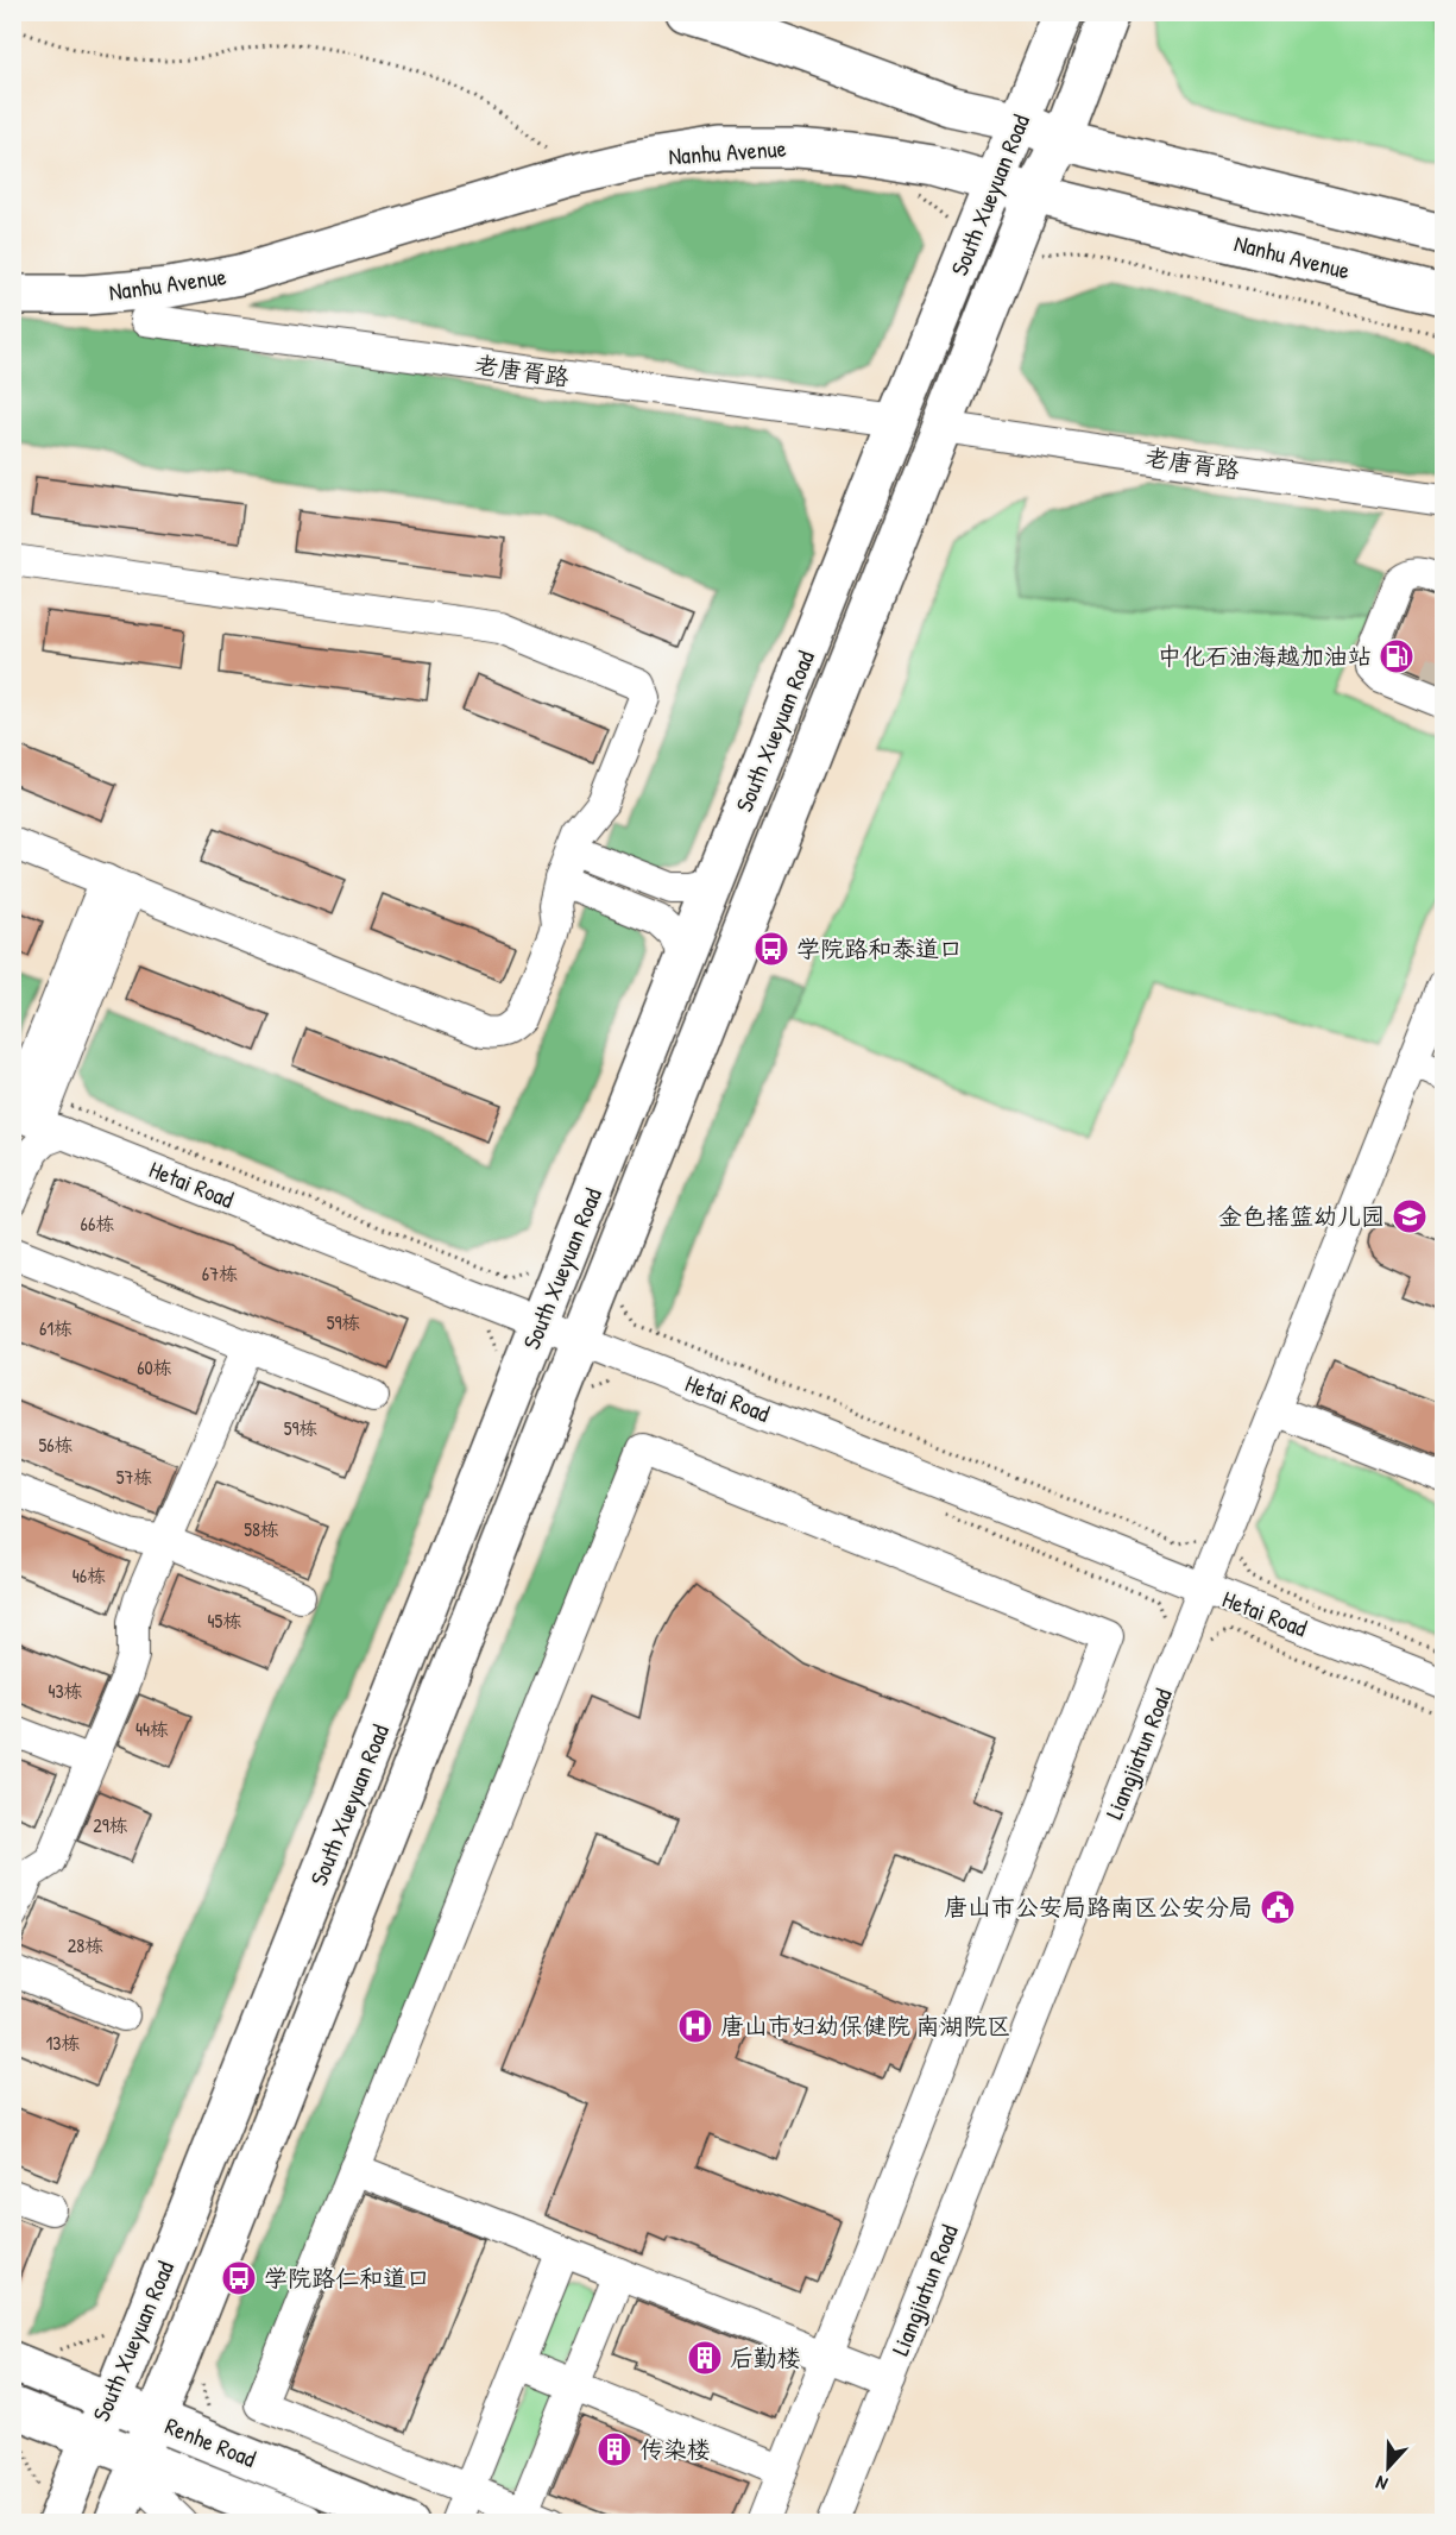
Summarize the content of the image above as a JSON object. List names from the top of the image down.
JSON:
{
  "streets": {
    "main road": ["Nanhu Avenue", "South Xueyuan Road", "Renhe Road"],
    "street": ["老唐胥路", "Hetai Road", "Liangjiatun Road"]
  },
  "crossings": [
    ["Nanhu Avenue", "South Xueyuan Road"],
    ["South Xueyuan Road", "老唐胥路"],
    ["South Xueyuan Road", "Hetai Road"],
    ["South Xueyuan Road", "Renhe Road"],
    ["Hetai Road", "Liangjiatun Road"]
  ],
  "places": {
    "fuel station": ["中化石油海越加油站"],
    "bus stop": ["学院路和泰道口", "学院路仁和道口"],
    "school or university": ["金色摇篮幼儿园"],
    "public building": ["唐山市公安局路南区公安分局"],
    "hospital": ["唐山市妇幼保健院 南湖院区"],
    "building": ["后勤楼", "传染楼"]
  },
  "house_numbers": [
    "66栋",
    "67栋",
    "59栋",
    "61栋",
    "60栋",
    "59栋",
    "56栋",
    "57栋",
    "58栋",
    "46栋",
    "45栋",
    "43栋",
    "44栋",
    "29栋",
    "28栋",
    "13栋"
  ],
  "north": "bottom"
}
